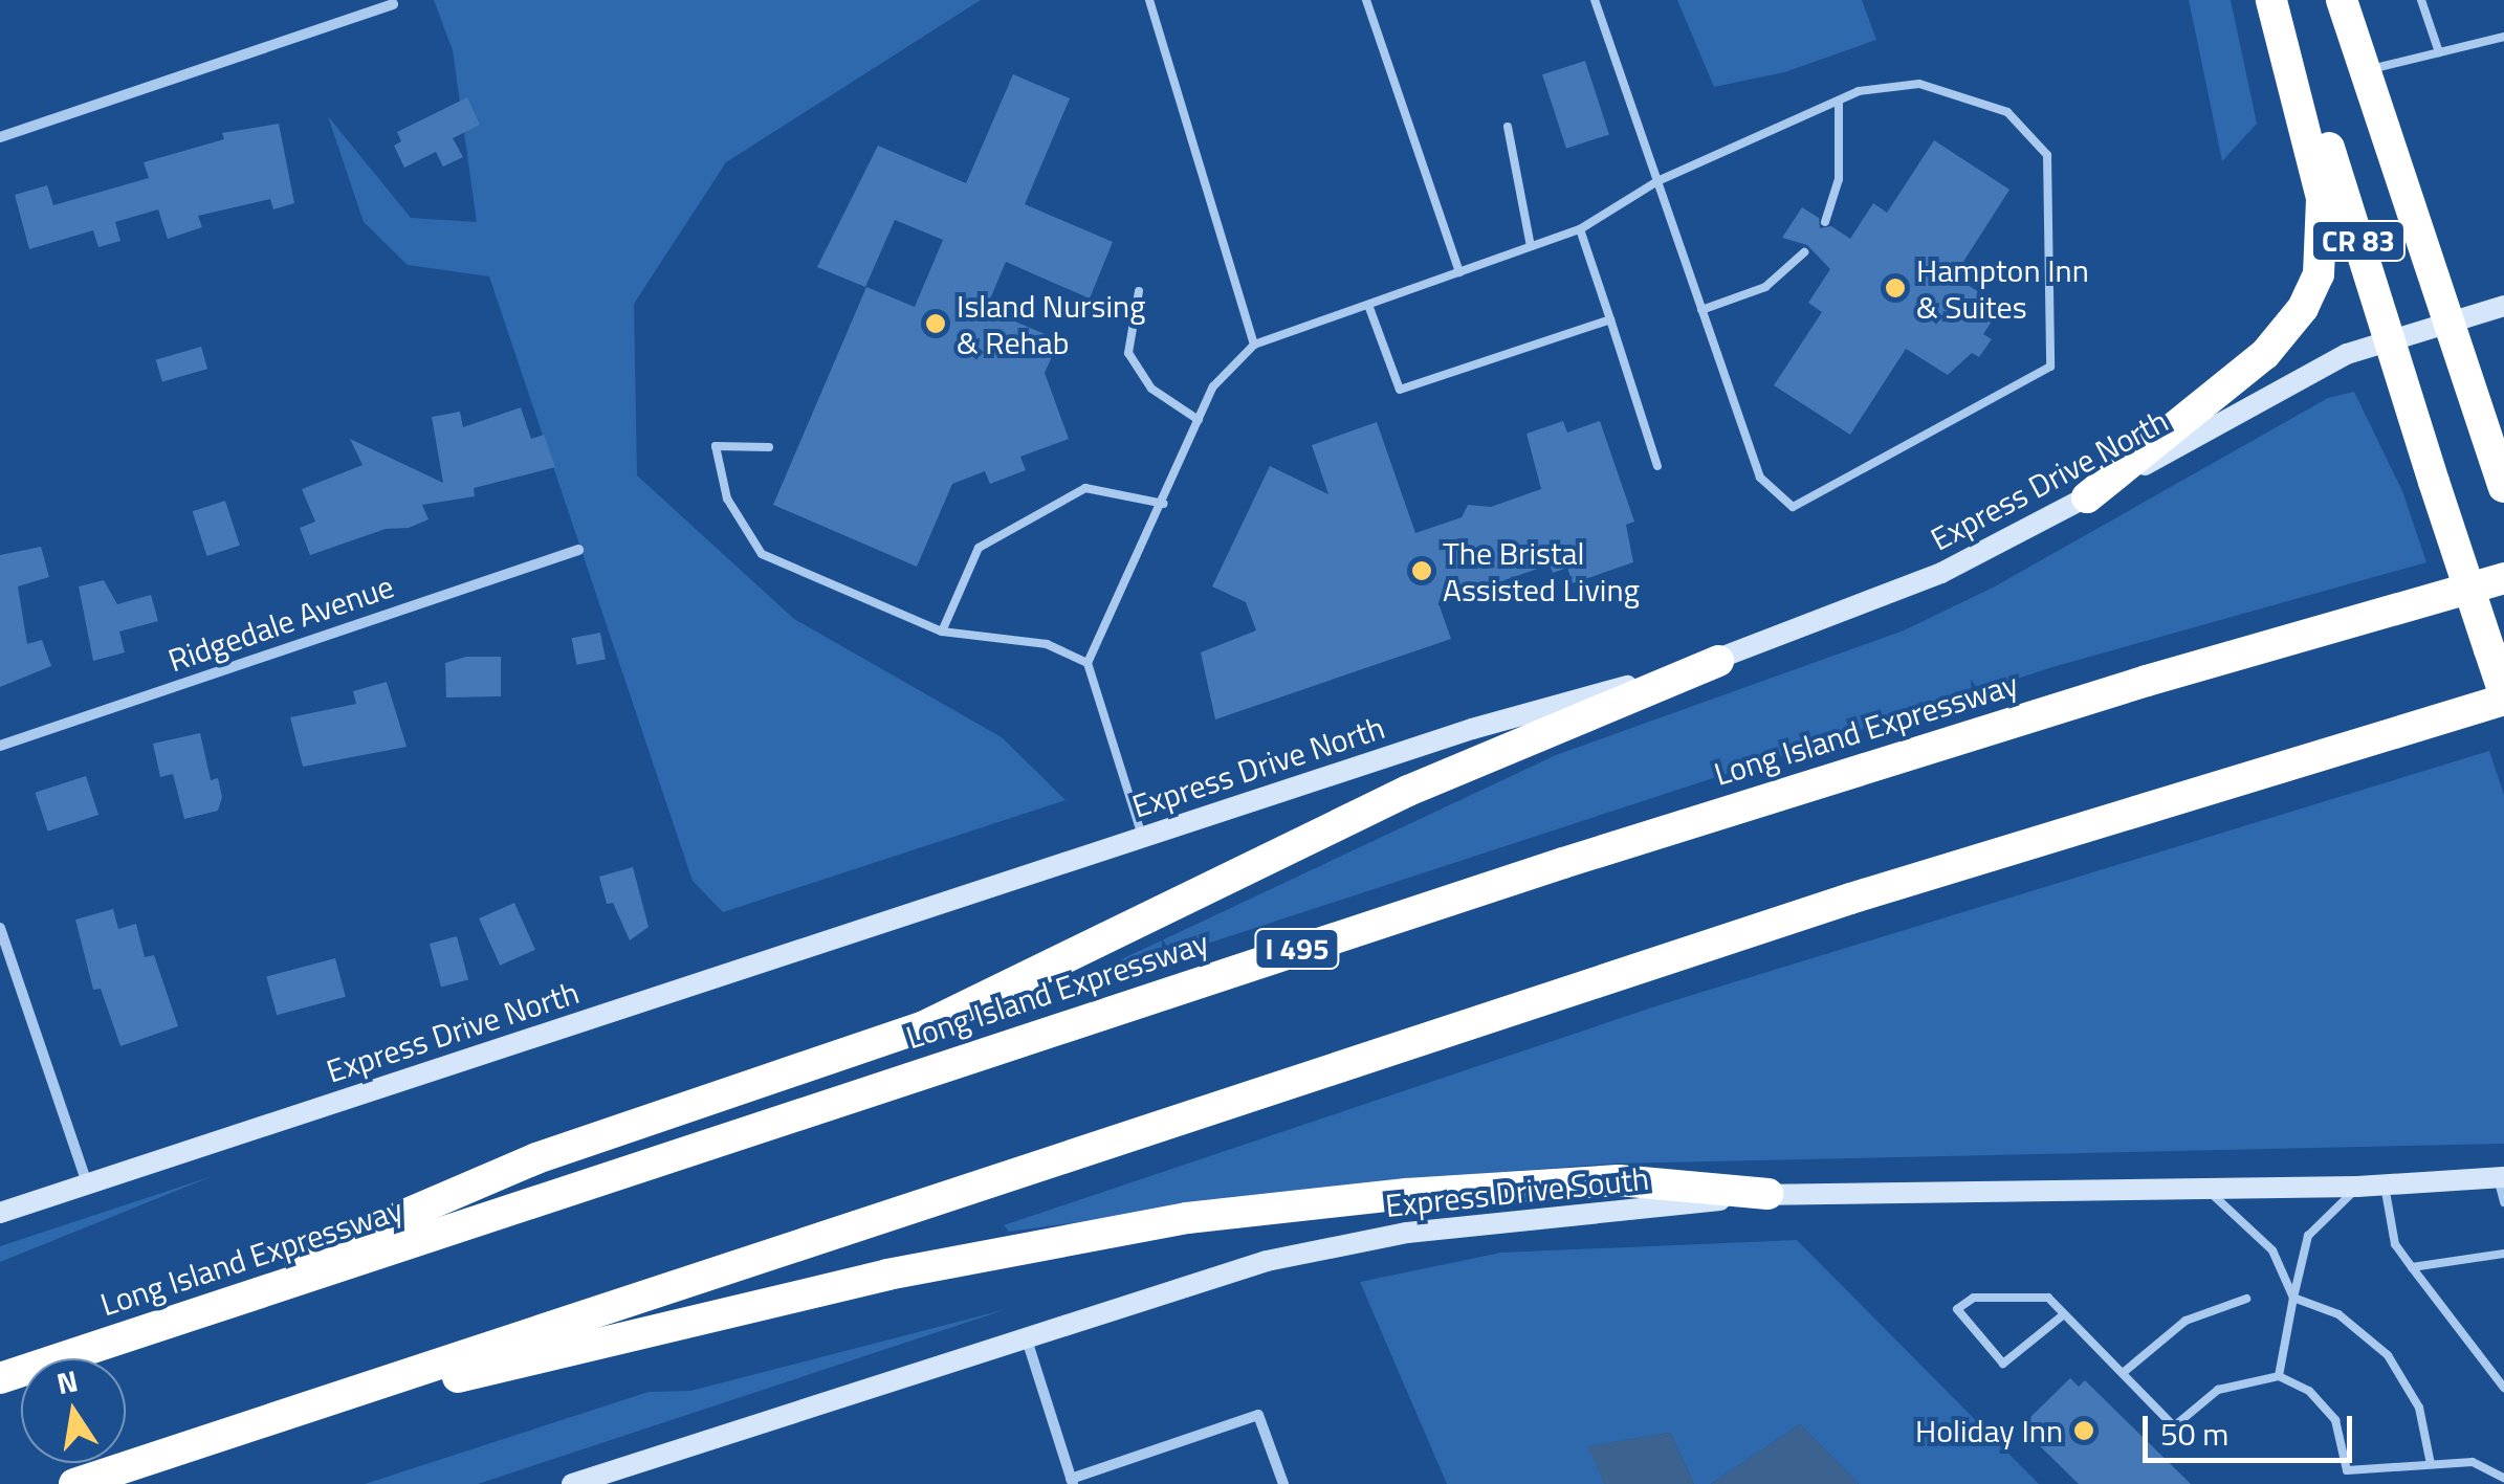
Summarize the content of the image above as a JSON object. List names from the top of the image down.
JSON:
{
  "streets": {
    "highway": ["CR 83", "Long Island Expressway", "I 495"],
    "main road": ["Express Drive North", "Express Drive South"],
    "street": ["Ridgedale Avenue"]
  },
  "crossings": [
    ["CR 83", "Express Drive North"]
  ],
  "places": [
    "Hampton Inn & Suites",
    "Island Nursing & Rehab",
    "The Bristal Assisted Living",
    "Holiday Inn"
  ],
  "scale_bar": "50 m",
  "north": "top"
}
